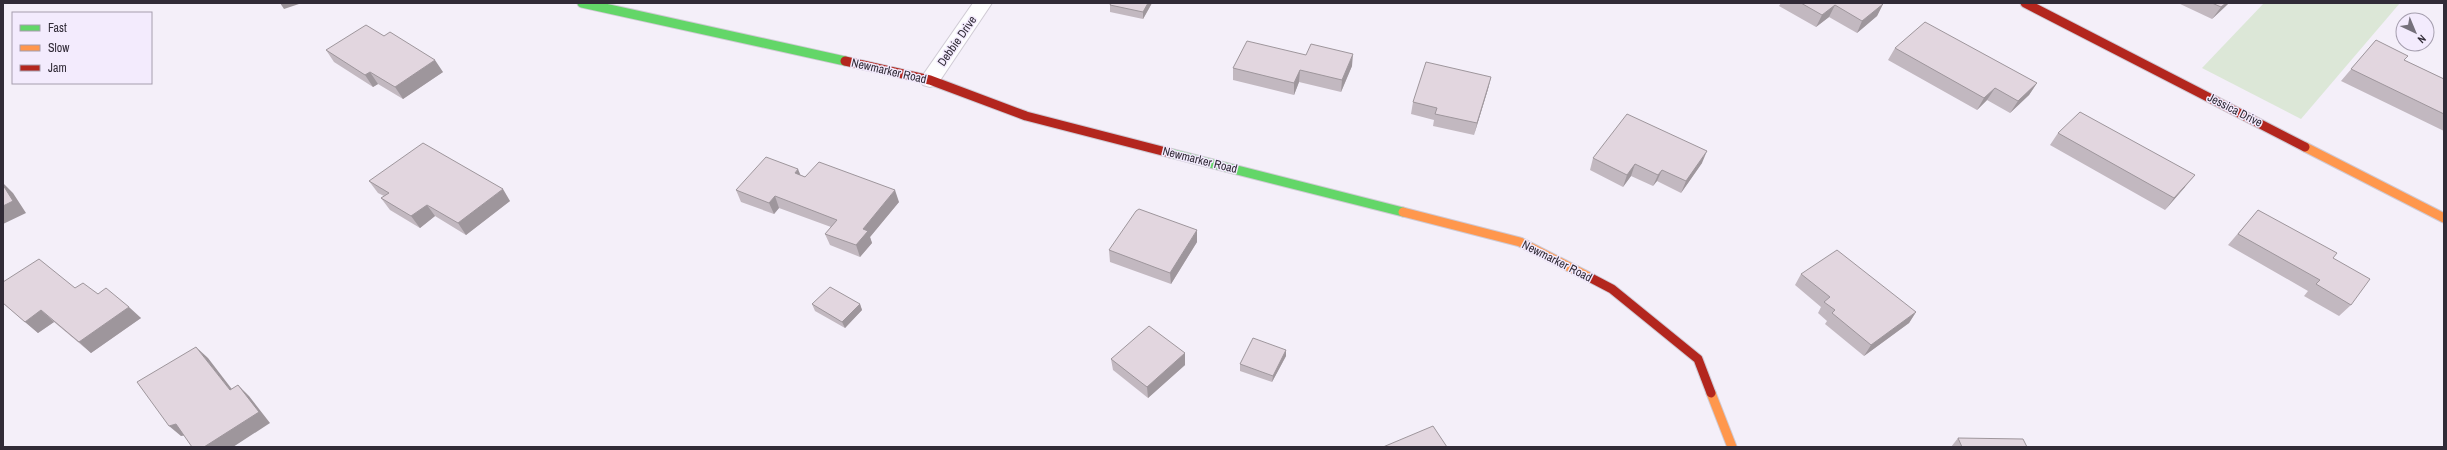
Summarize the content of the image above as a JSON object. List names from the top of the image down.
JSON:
{
  "streets": {
    "street": ["Debbie Drive", "Newmarker Road", "Jessica Drive"]
  },
  "crossings": [
    ["Debbie Drive", "Newmarker Road"]
  ],
  "legend": ["Fast", "Slow", "Jam"],
  "north": "bottom right"
}
